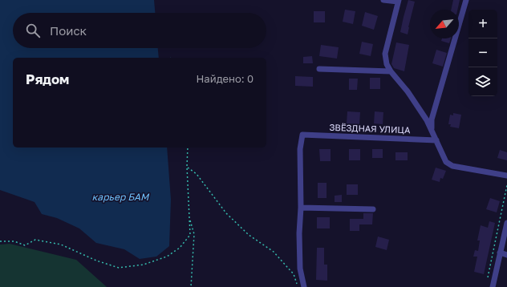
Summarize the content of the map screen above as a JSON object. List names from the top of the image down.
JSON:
{
  "streets": {
    "street": ["ЗВЁЗДНАЯ УЛИЦА"]
  },
  "water": ["карьер БАМ"],
  "north": "bottom left",
  "page": {
    "map_buttons": ["+", "−"],
    "search": "Поиск",
    "heading": ["Рядом", "Найдено: 0"]
  }
}
